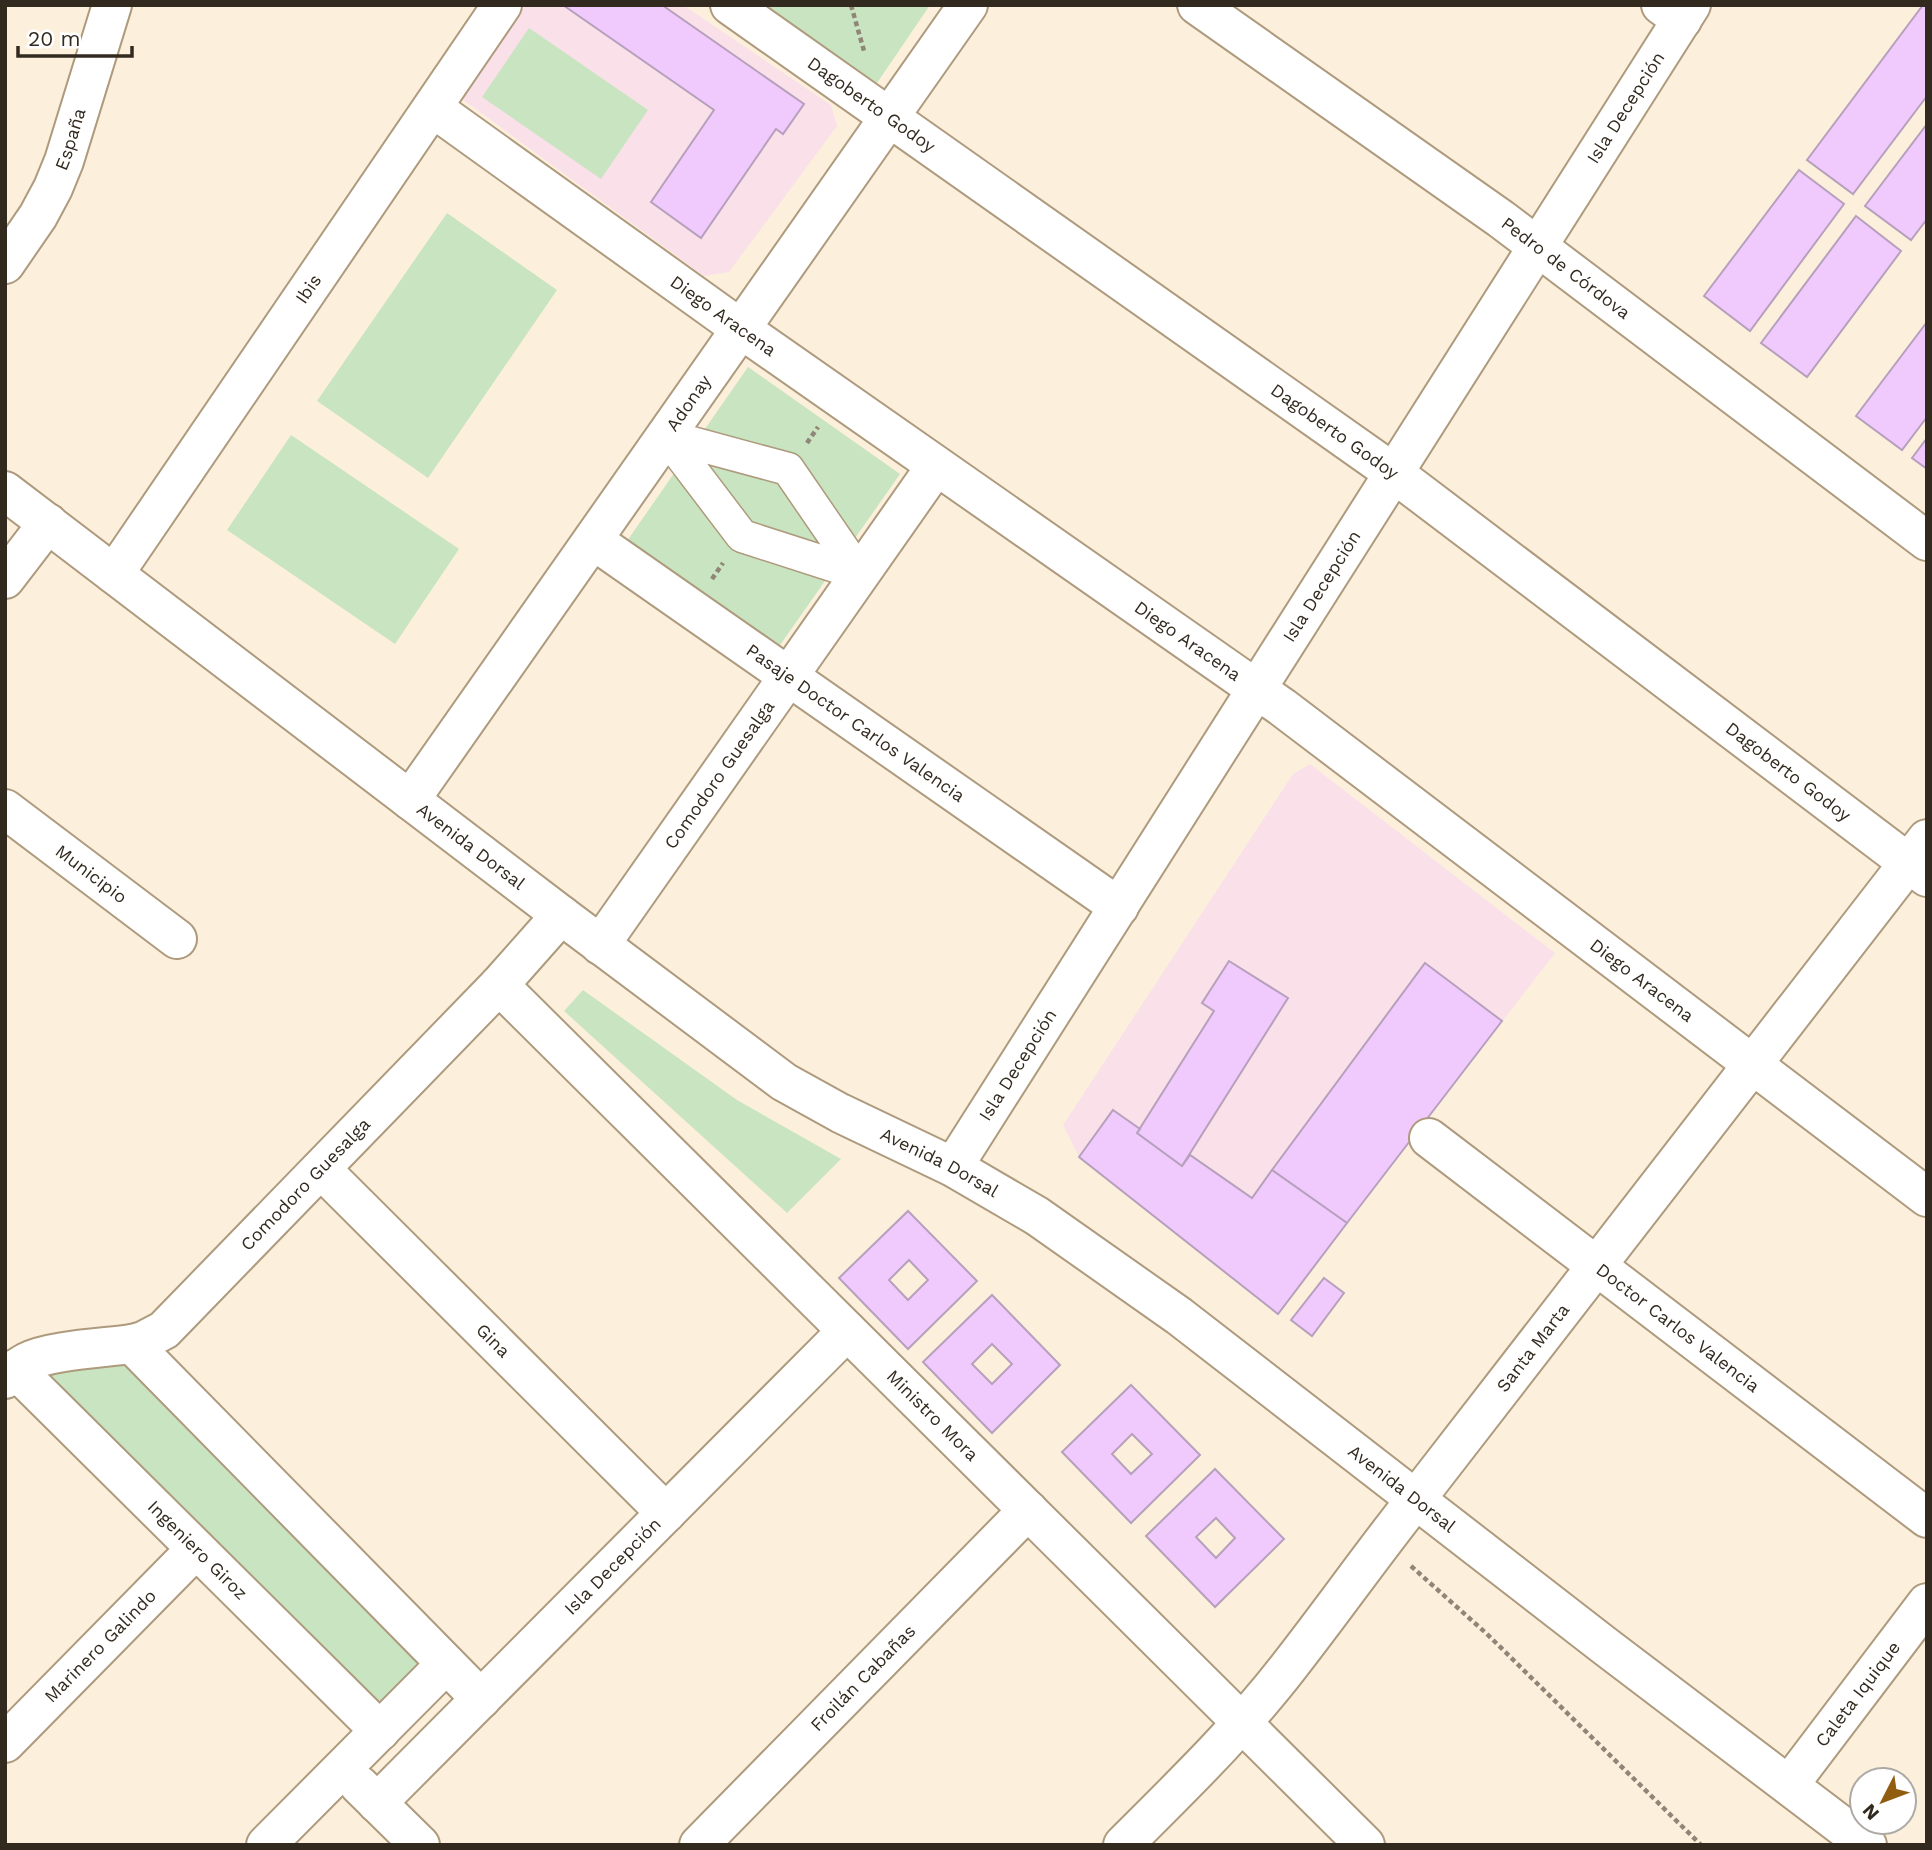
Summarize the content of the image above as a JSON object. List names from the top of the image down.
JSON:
{
  "streets": {
    "street": [
      "Dagoberto Godoy",
      "Isla Decepción",
      "España",
      "Pedro de Córdova",
      "Ibis",
      "Diego Aracena",
      "Adonay",
      "Pasaje Doctor Carlos Valencia",
      "Comodoro Guesalga",
      "Avenida Dorsal",
      "Municipio",
      "Doctor Carlos Valencia",
      "Gina",
      "Santa Marta",
      "Ministro Mora",
      "Ingeniero Giroz",
      "Marinero Galindo",
      "Froilán Cabañas",
      "Caleta Iquique"
    ]
  },
  "crossings": [
    ["Dagoberto Godoy", "Isla Decepción"],
    ["Dagoberto Godoy", "Adonay"],
    ["Dagoberto Godoy", "Santa Marta"],
    ["Isla Decepción", "Pedro de Córdova"],
    ["Isla Decepción", "Diego Aracena"],
    ["Isla Decepción", "Pasaje Doctor Carlos Valencia"],
    ["Isla Decepción", "Avenida Dorsal"],
    ["Isla Decepción", "Gina"],
    ["Isla Decepción", "Ministro Mora"],
    ["Ibis", "Diego Aracena"],
    ["Ibis", "Avenida Dorsal"],
    ["Diego Aracena", "Adonay"],
    ["Diego Aracena", "Comodoro Guesalga"],
    ["Diego Aracena", "Santa Marta"],
    ["Adonay", "Pasaje Doctor Carlos Valencia"],
    ["Adonay", "Avenida Dorsal"],
    ["Pasaje Doctor Carlos Valencia", "Comodoro Guesalga"],
    ["Comodoro Guesalga", "Avenida Dorsal"],
    ["Comodoro Guesalga", "Gina"],
    ["Comodoro Guesalga", "Ministro Mora"],
    ["Comodoro Guesalga", "Ingeniero Giroz"],
    ["Avenida Dorsal", "Santa Marta"],
    ["Avenida Dorsal", "Caleta Iquique"],
    ["Doctor Carlos Valencia", "Santa Marta"],
    ["Santa Marta", "Ministro Mora"],
    ["Ministro Mora", "Froilán Cabañas"],
    ["Ingeniero Giroz", "Marinero Galindo"]
  ],
  "scale_bar": "20 m",
  "north": "bottom left"
}
